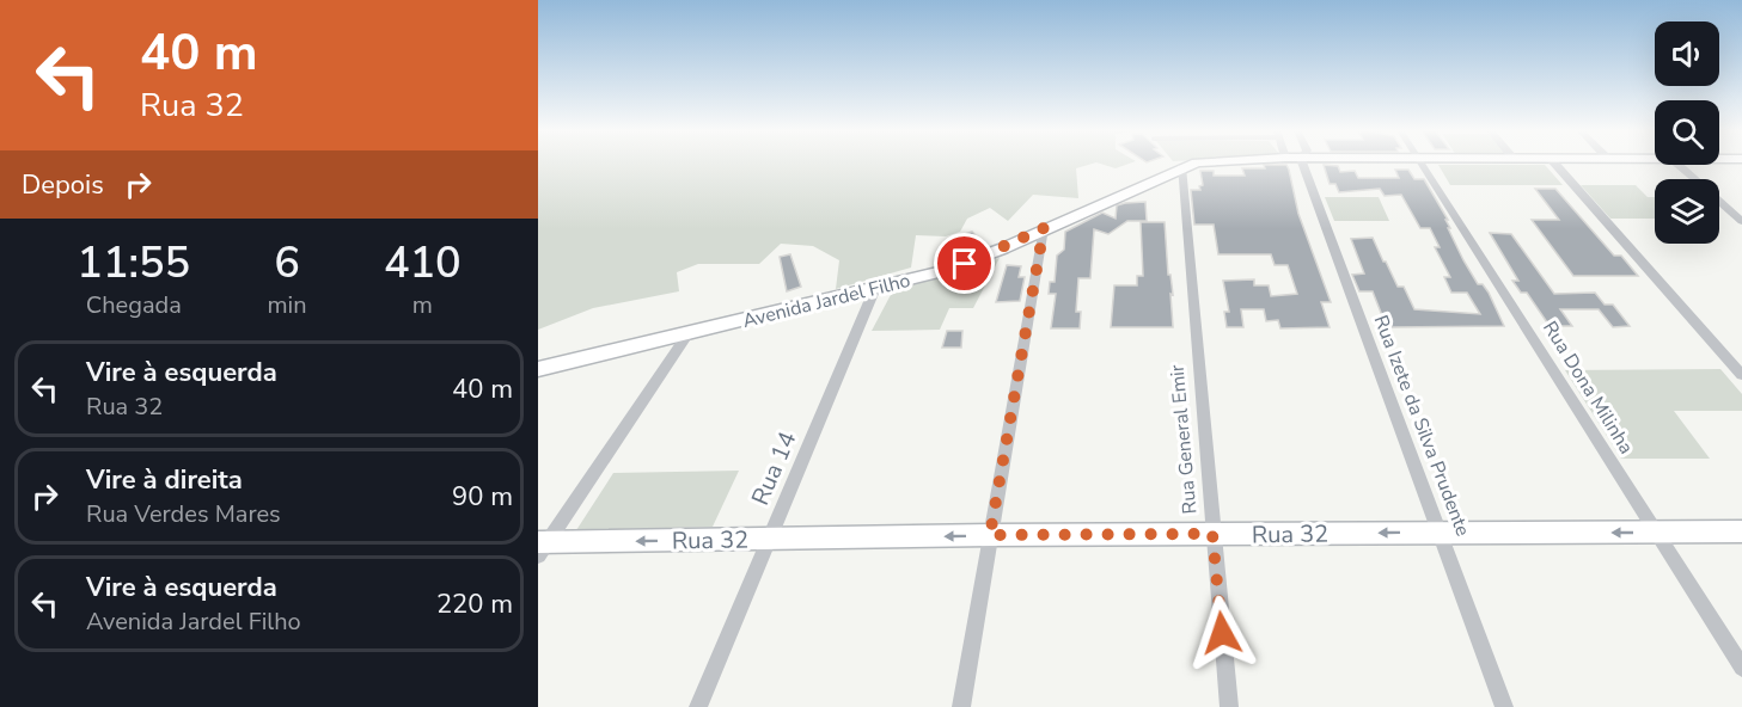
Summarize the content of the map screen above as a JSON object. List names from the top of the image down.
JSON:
{
  "streets": {
    "main road": ["Avenida Jardel Filho", "Rua 32"],
    "street": [
      "Rua Dona Milinha",
      "Rua Izete da Silva Prudente",
      "Rua General Emir",
      "Rua 14"
    ]
  },
  "crossings": [
    ["Avenida Jardel Filho", "Rua General Emir"],
    ["Avenida Jardel Filho", "Rua 14"],
    ["Rua Dona Milinha", "Rua 32"],
    ["Rua Izete da Silva Prudente", "Rua 32"],
    ["Rua General Emir", "Rua 32"],
    ["Rua 14", "Rua 32"]
  ],
  "one_way": ["Rua 32"],
  "page": {
    "turn": ["40 m", "Rua 32"],
    "then": "Depois",
    "eta": [
      "11:55",
      "Chegada",
      "6",
      "min",
      "410",
      "m"
    ],
    "list": [
      {
        "name": "Vire à esquerda",
        "note": "Rua 32",
        "value": "40 m"
      },
      {
        "name": "Vire à direita",
        "note": "Rua Verdes Mares",
        "value": "90 m"
      },
      {
        "name": "Vire à esquerda",
        "note": "Avenida Jardel Filho",
        "value": "220 m"
      }
    ]
  }
}
